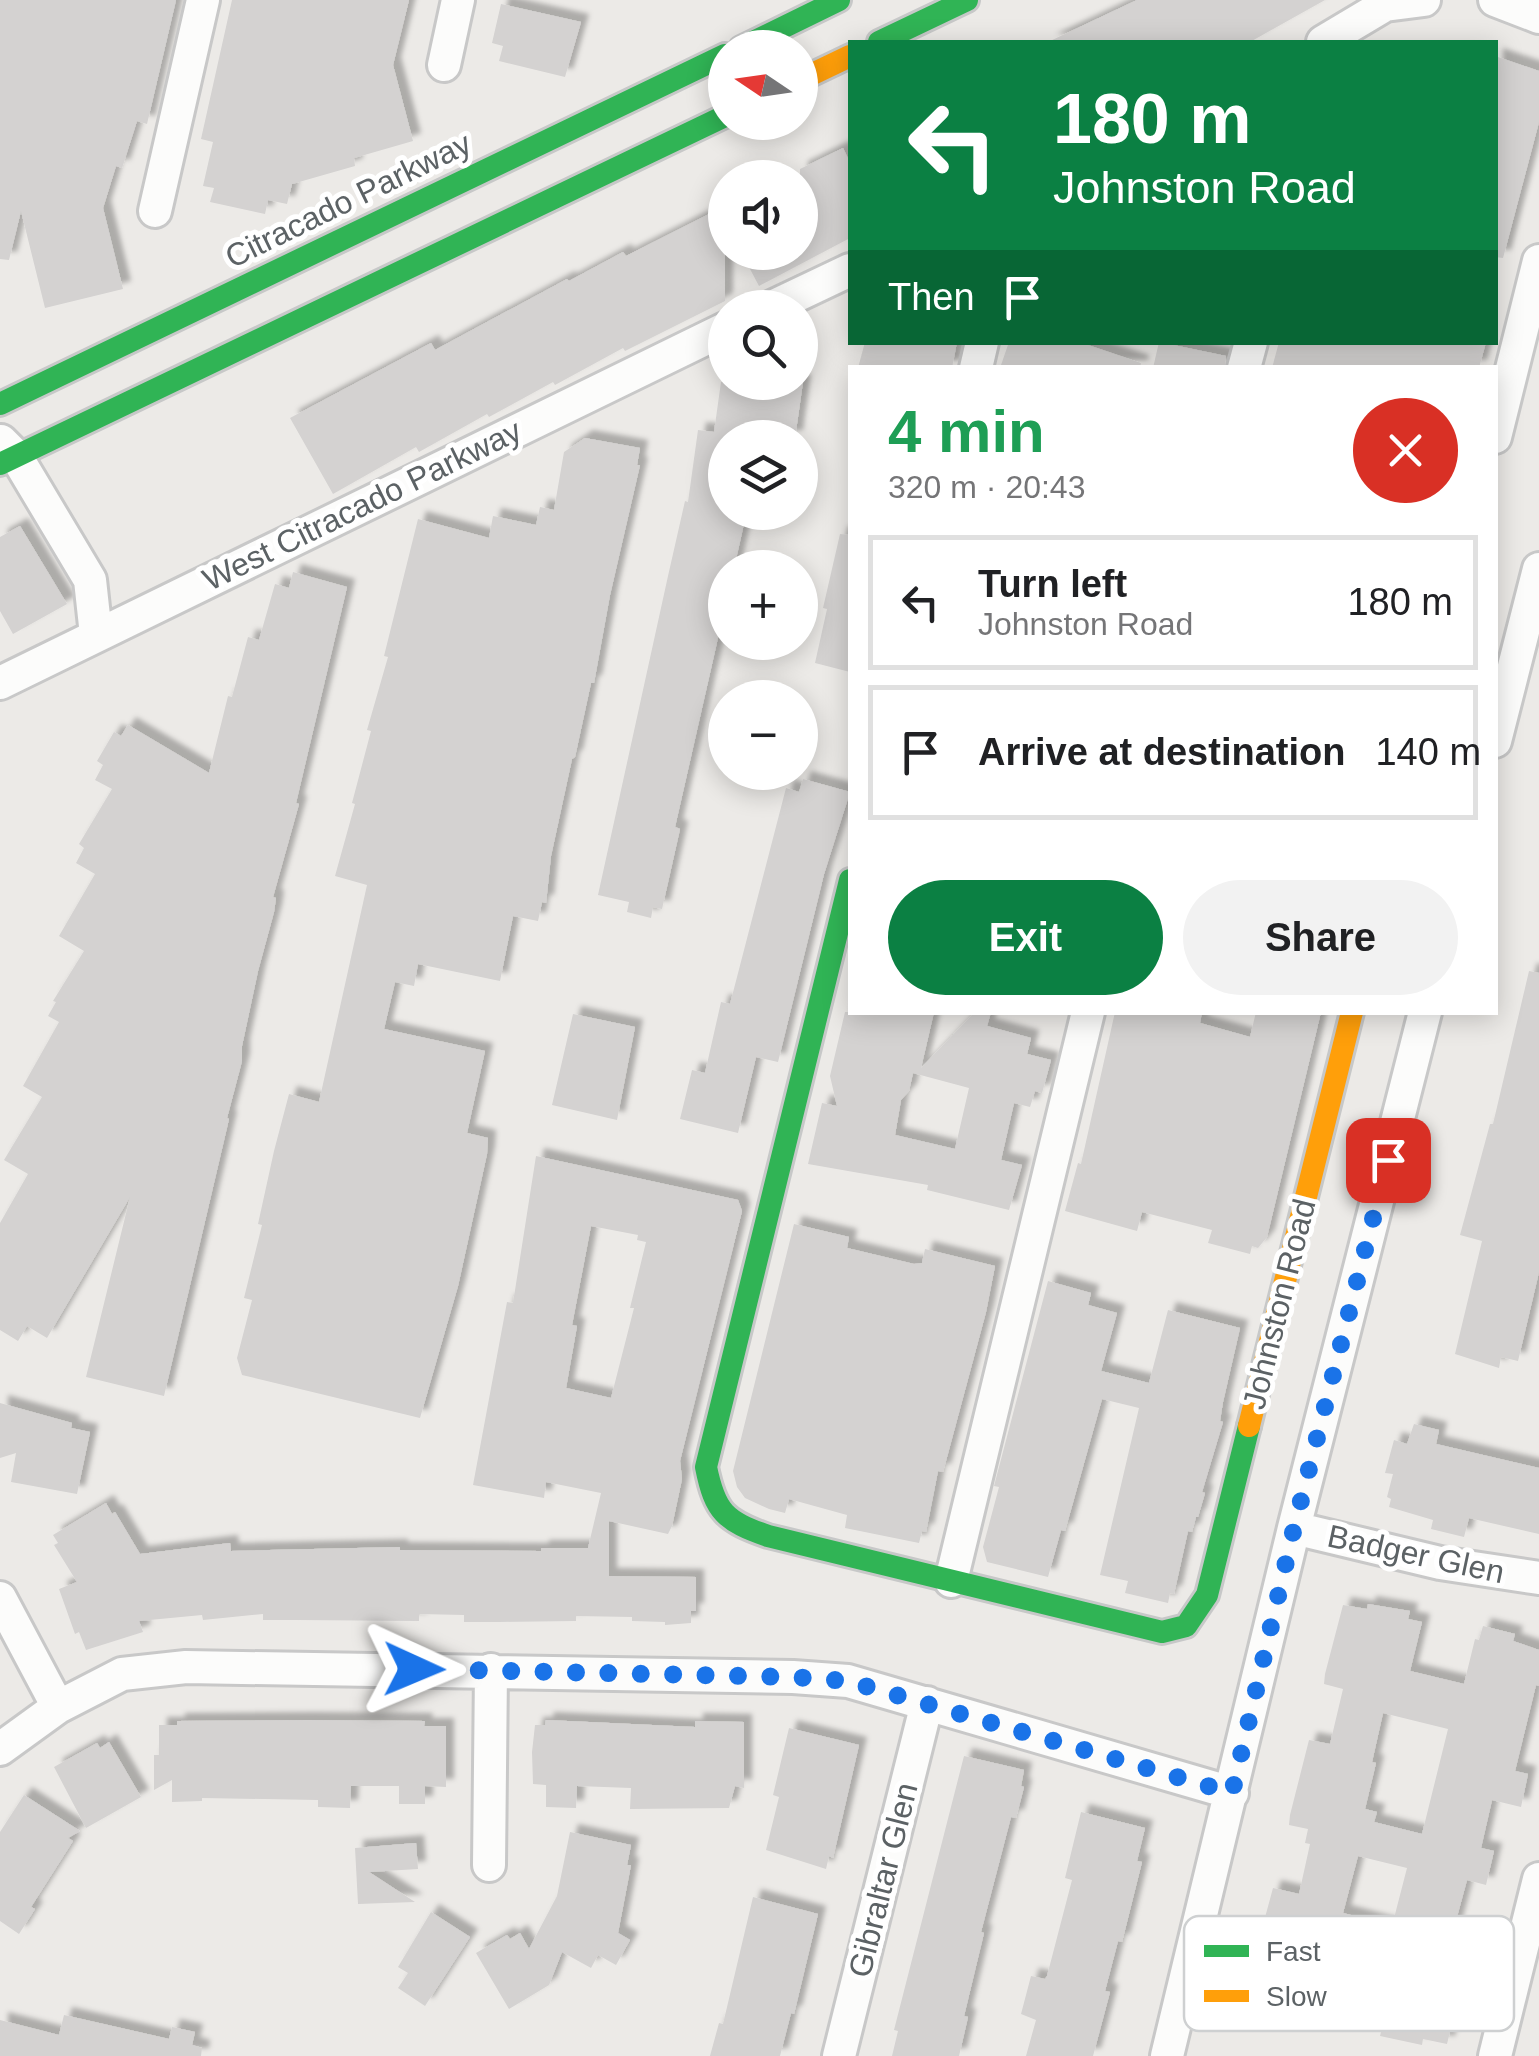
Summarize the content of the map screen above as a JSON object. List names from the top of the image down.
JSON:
{
  "streets": {
    "main road": ["Citracado Parkway", "Johnston Road"],
    "street": ["West Citracado Parkway", "Badger Glen", "Gibraltar Glen"]
  },
  "legend": ["Fast", "Slow"],
  "north": "left",
  "page": {
    "map_buttons": ["+", "−"],
    "turn": ["180 m", "Johnston Road"],
    "then": "Then",
    "heading": ["4 min", "320 m · 20:43"],
    "list": [
      {
        "name": "Turn left",
        "note": "Johnston Road",
        "value": "180 m"
      },
      {
        "name": "Arrive at destination",
        "value": "140 m"
      }
    ],
    "buttons": ["Exit", "Share"]
  }
}
